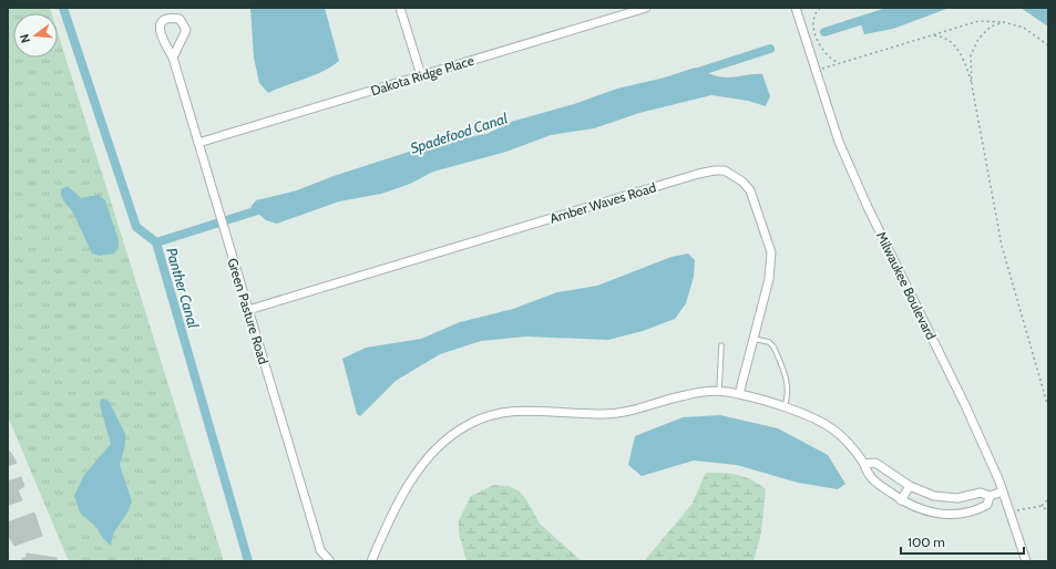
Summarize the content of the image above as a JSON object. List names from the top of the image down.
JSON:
{
  "streets": {
    "street": [
      "Dakota Ridge Place",
      "Amber Waves Road",
      "Milwaukee Boulevard",
      "Green Pasture Road"
    ]
  },
  "crossings": [
    ["Dakota Ridge Place", "Green Pasture Road"],
    ["Amber Waves Road", "Green Pasture Road"]
  ],
  "water": ["Spadefood Canal", "Panther Canal"],
  "scale_bar": "100 m",
  "north": "left"
}
